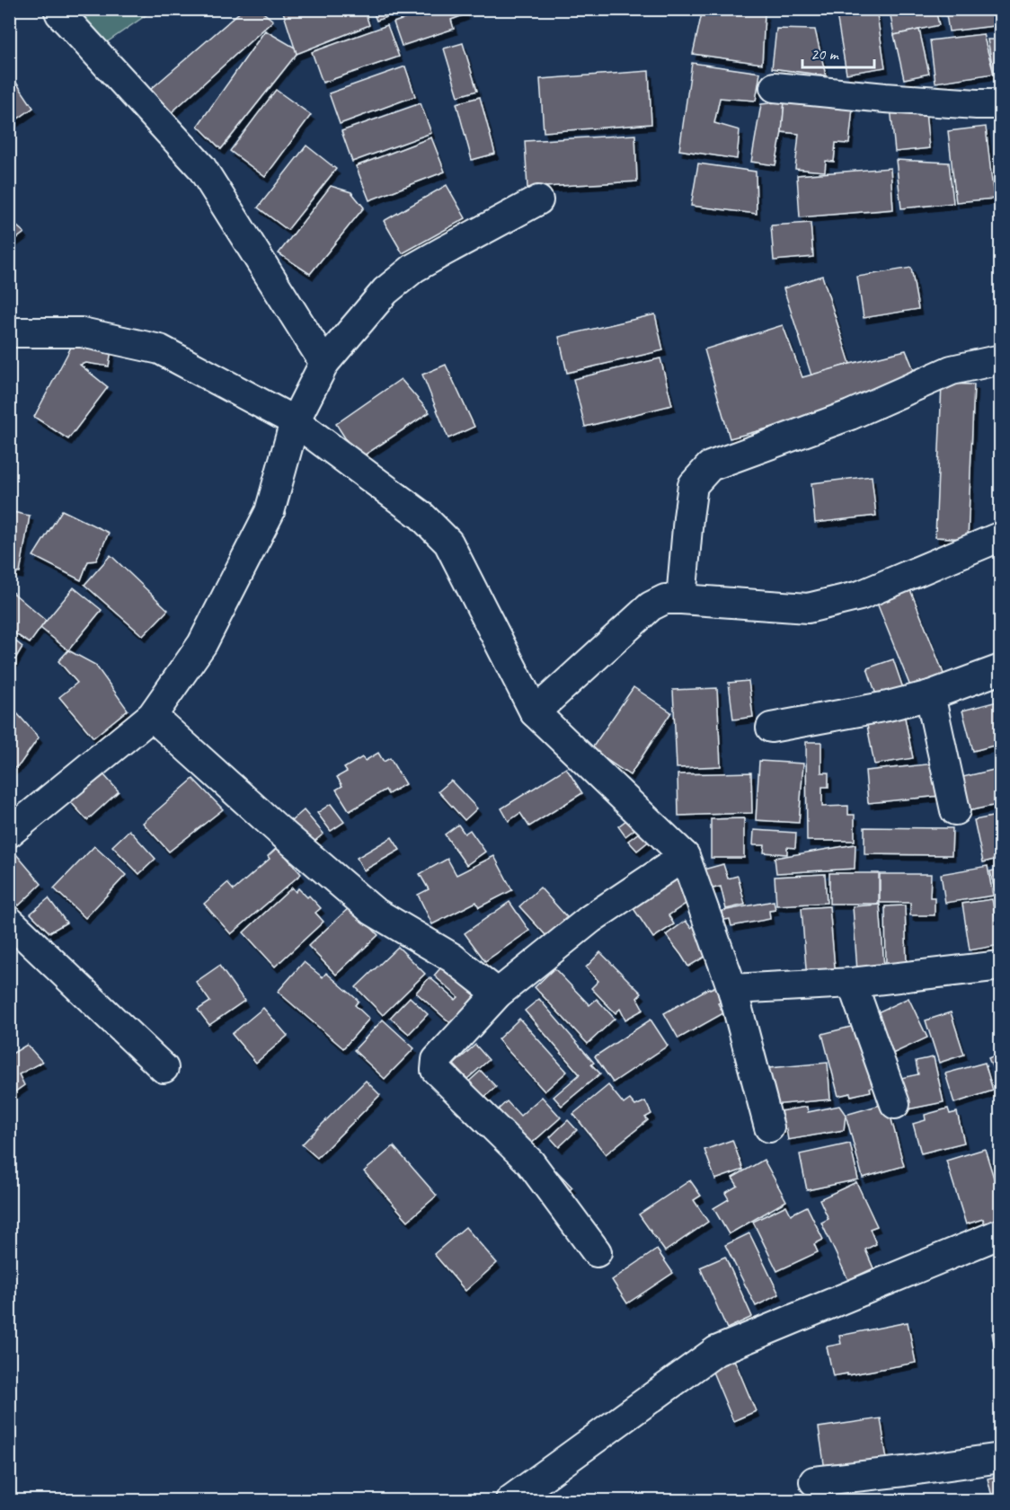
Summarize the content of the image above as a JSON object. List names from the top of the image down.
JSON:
{
  "scale_bar": "20 m"
}
